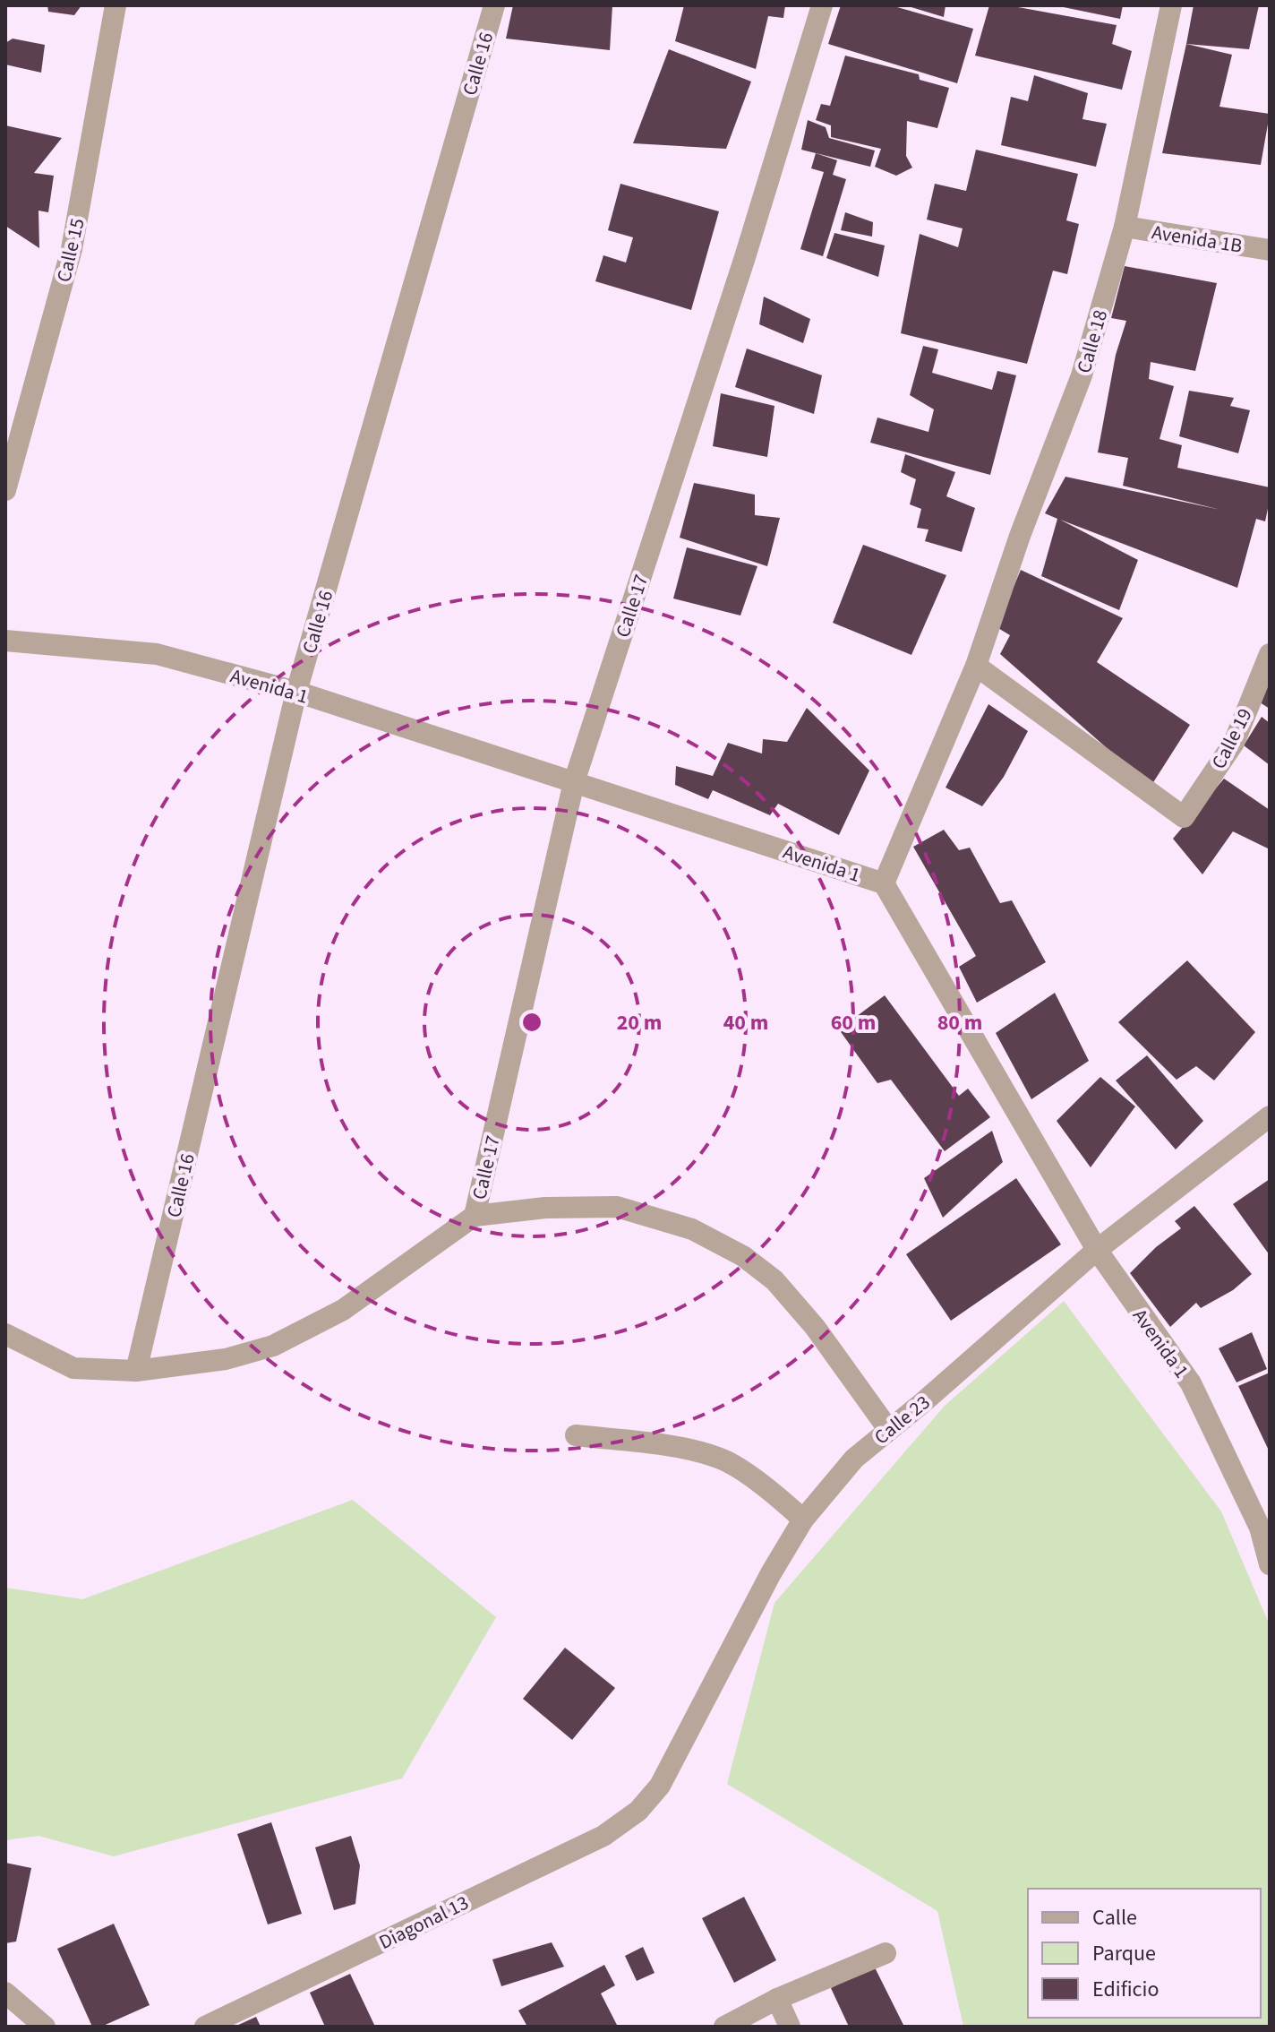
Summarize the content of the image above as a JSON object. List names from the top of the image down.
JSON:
{
  "streets": {
    "street": [
      "Calle 16",
      "Avenida 1B",
      "Calle 15",
      "Calle 18",
      "Calle 17",
      "Avenida 1",
      "Calle 19",
      "Calle 23",
      "Diagonal 13"
    ]
  },
  "crossings": [
    ["Calle 16", "Avenida 1"],
    ["Avenida 1B", "Calle 18"],
    ["Calle 18", "Avenida 1"],
    ["Calle 18", "Calle 19"],
    ["Calle 17", "Avenida 1"],
    ["Avenida 1", "Calle 23"],
    ["Calle 23", "Diagonal 13"]
  ],
  "legend": ["Calle", "Parque", "Edificio"],
  "rings": [
    "20 m",
    "40 m",
    "60 m",
    "80 m"
  ]
}
